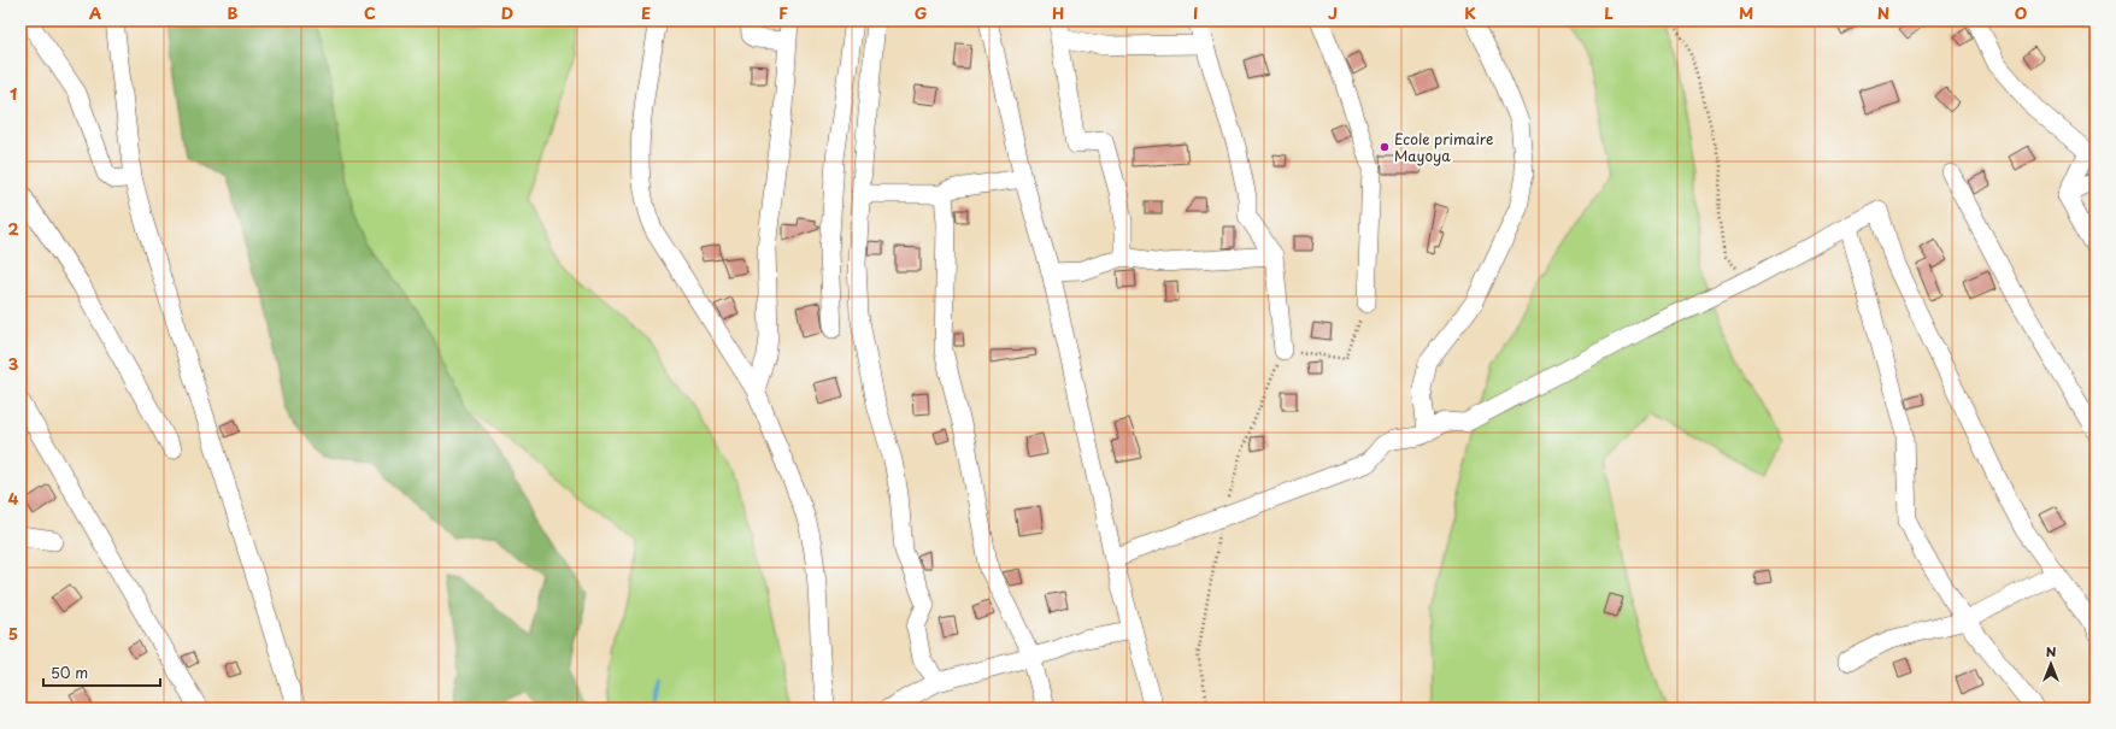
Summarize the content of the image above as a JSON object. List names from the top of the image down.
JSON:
{
  "places": ["Ecole primaire Mayoya"],
  "scale_bar": "50 m",
  "north": "top",
  "grid": {
    "columns": [
      "A",
      "B",
      "C",
      "D",
      "E",
      "F",
      "G",
      "H",
      "I",
      "J",
      "K",
      "L",
      "M",
      "N",
      "O"
    ],
    "rows": [
      "1",
      "2",
      "3",
      "4",
      "5"
    ]
  }
}
